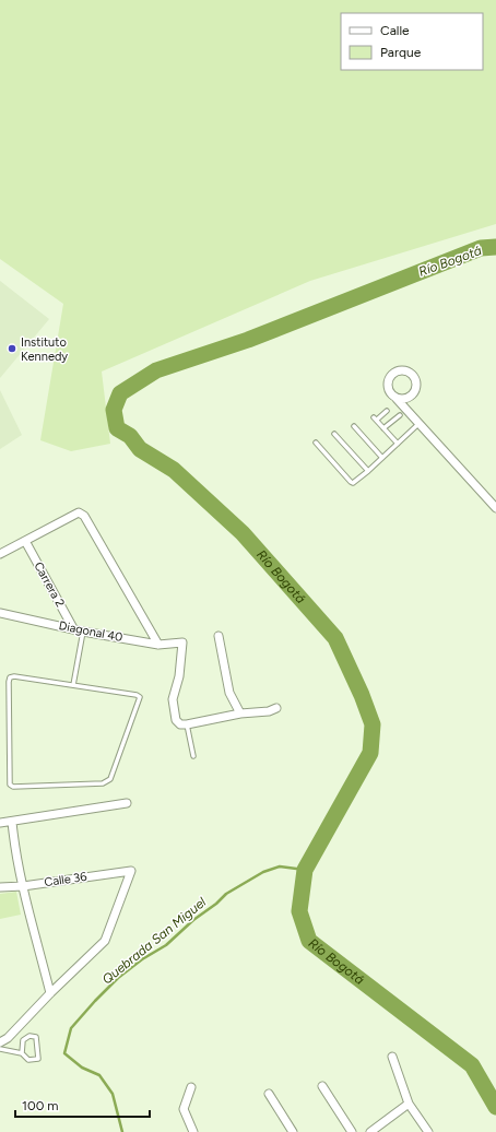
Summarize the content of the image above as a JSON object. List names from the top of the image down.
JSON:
{
  "streets": {
    "street": ["Carrera 2", "Diagonal 40", "Calle 36"]
  },
  "crossings": [
    ["Carrera 2", "Diagonal 40"]
  ],
  "water": ["Río Bogotá", "Quebrada San Miguel"],
  "places": ["Instituto Kennedy"],
  "legend": ["Calle", "Parque"],
  "scale_bar": "100 m"
}
